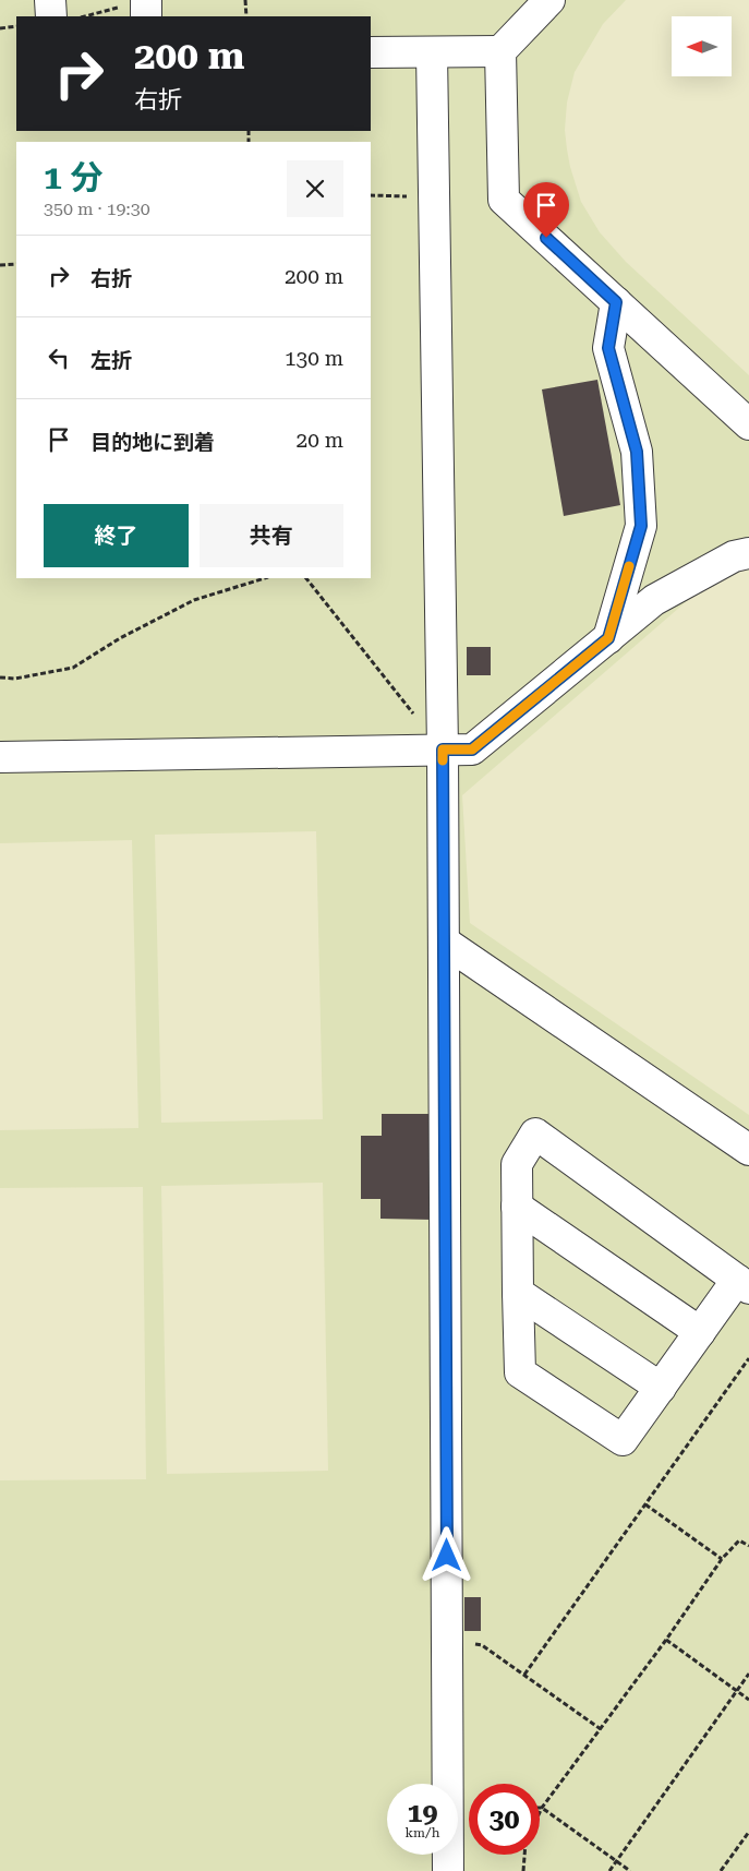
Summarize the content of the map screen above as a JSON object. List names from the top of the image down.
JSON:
{
  "north": "left",
  "page": {
    "turn": ["200 m", "右折"],
    "heading": ["1 分", "350 m · 19:30"],
    "list": [
      {
        "name": "右折",
        "value": "200 m"
      },
      {
        "name": "左折",
        "value": "130 m"
      },
      {
        "name": "目的地に到着",
        "value": "20 m"
      }
    ],
    "buttons": ["終了", "共有"],
    "speed": "19 km/h",
    "limit": "30"
  }
}
